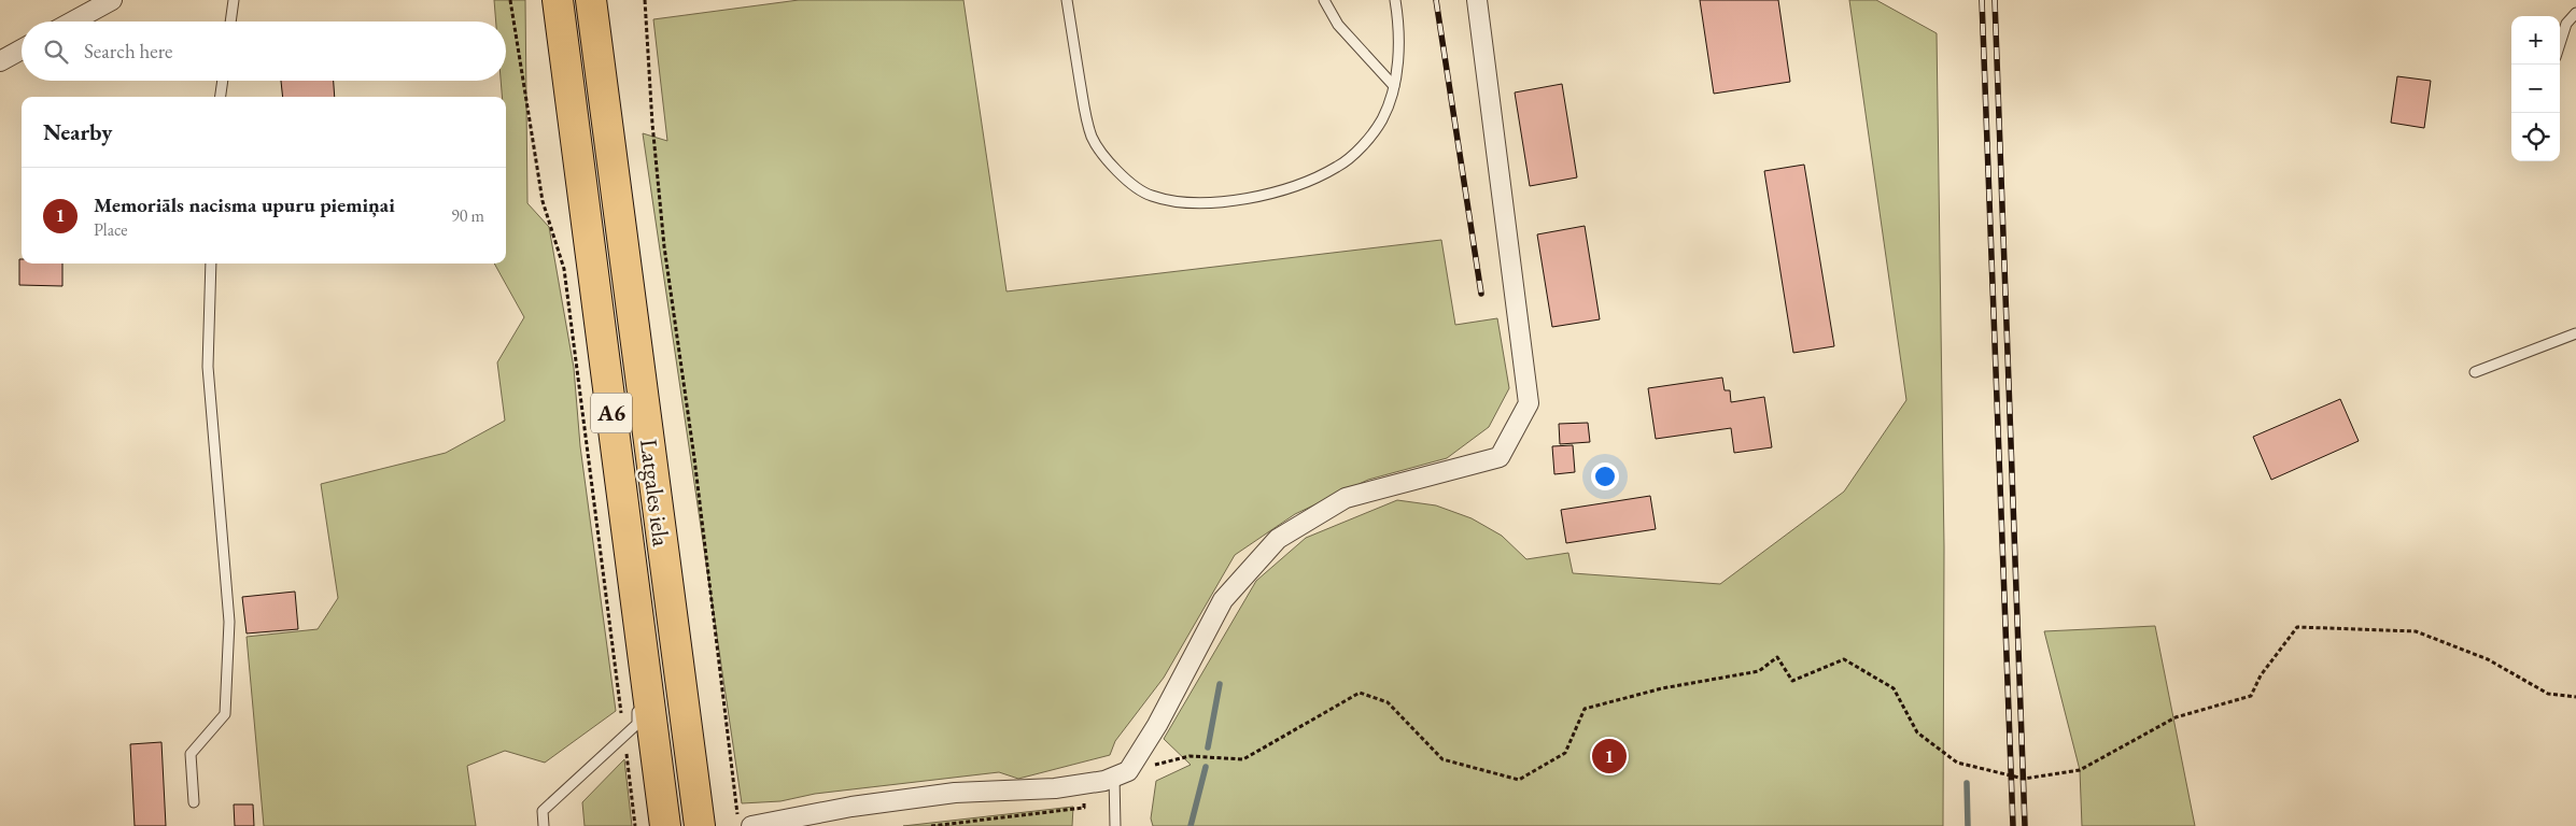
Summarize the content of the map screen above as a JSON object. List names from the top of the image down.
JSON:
{
  "streets": {
    "highway": ["A6", "Latgales iela"]
  },
  "page": {
    "map_buttons": ["+", "−"],
    "search": "Search here",
    "heading": "Nearby",
    "list": [
      {
        "mark": "1",
        "name": "Memoriāls nacisma upuru piemiņai",
        "note": "Place",
        "value": "90 m"
      }
    ],
    "pins": "1"
  }
}
